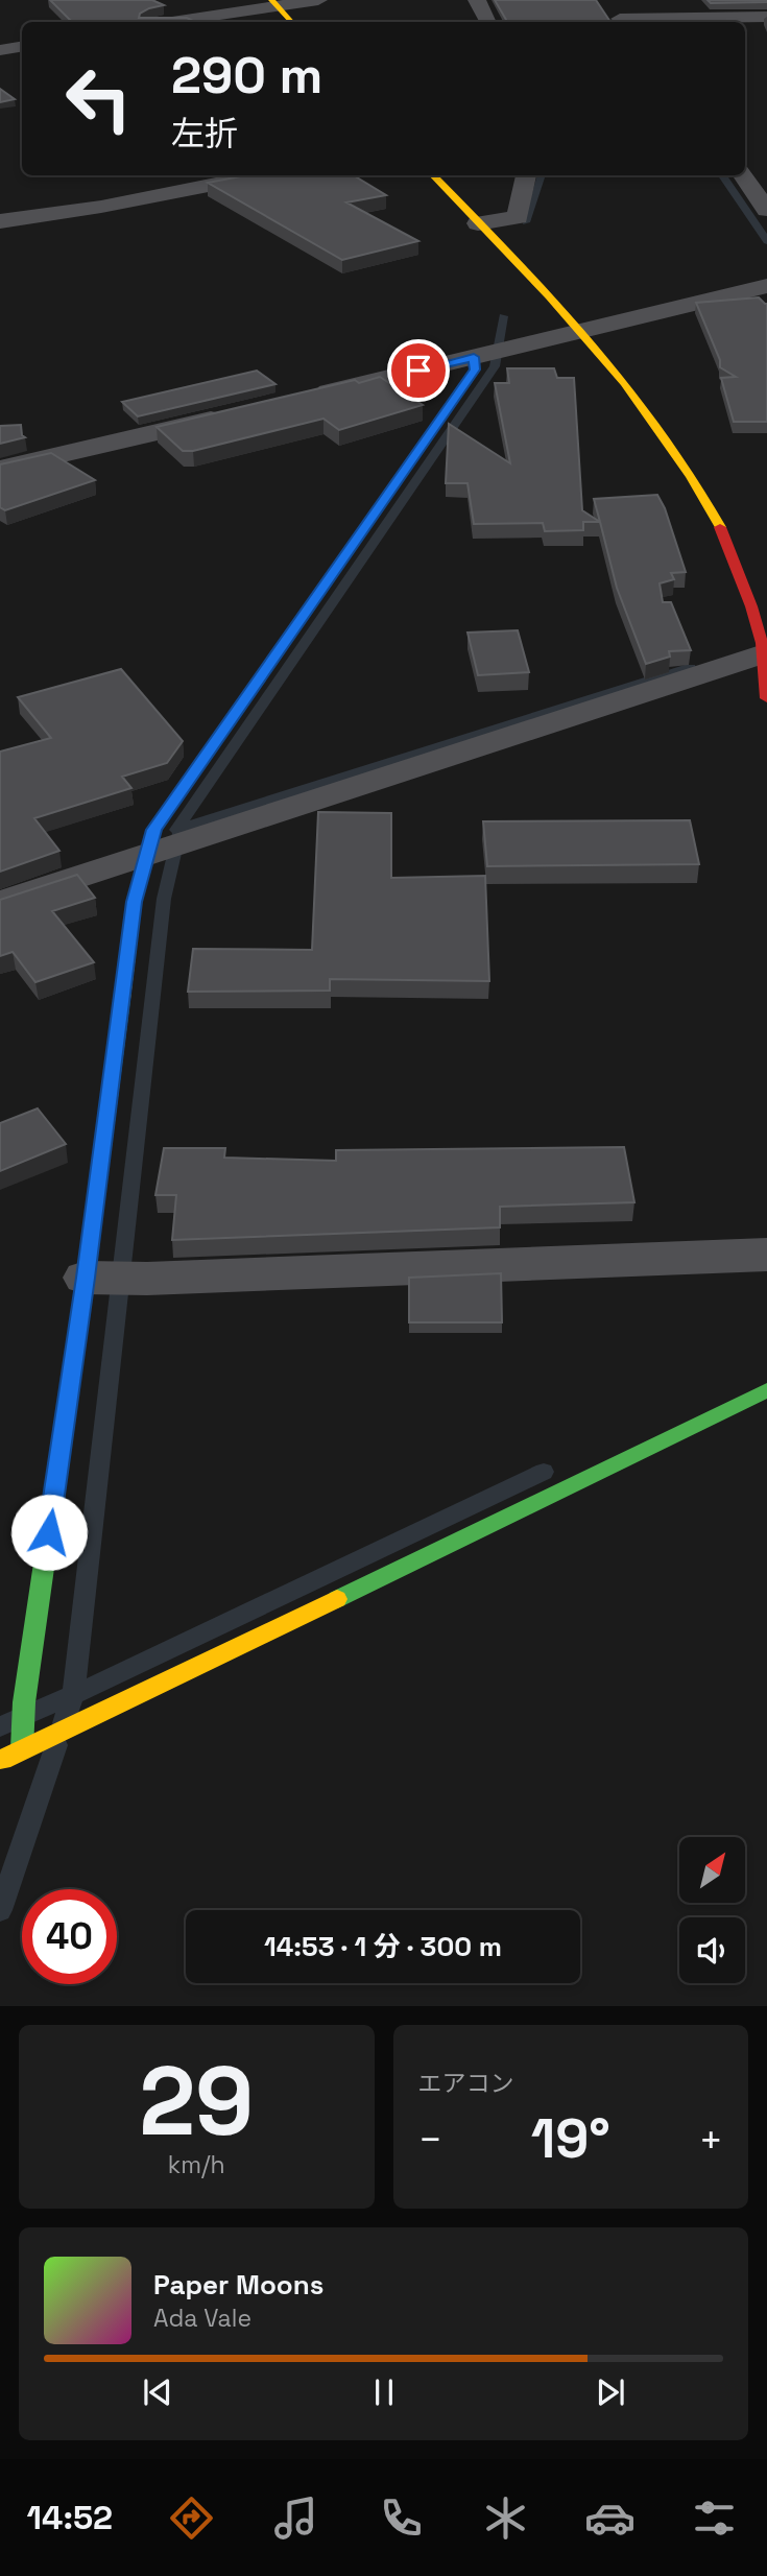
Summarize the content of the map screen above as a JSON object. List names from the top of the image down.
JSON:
{
  "north": "top right",
  "page": {
    "turn": ["290 m", "左折"],
    "limit": "40",
    "trip": "14:53 · 1 分 · 300 m",
    "tile": [
      ["29", "km/h"],
      "エアコン"
    ],
    "heat": ["−", "19°", "+"],
    "song": ["Paper Moons", "Ada Vale"],
    "tabs": "14:52"
  }
}
